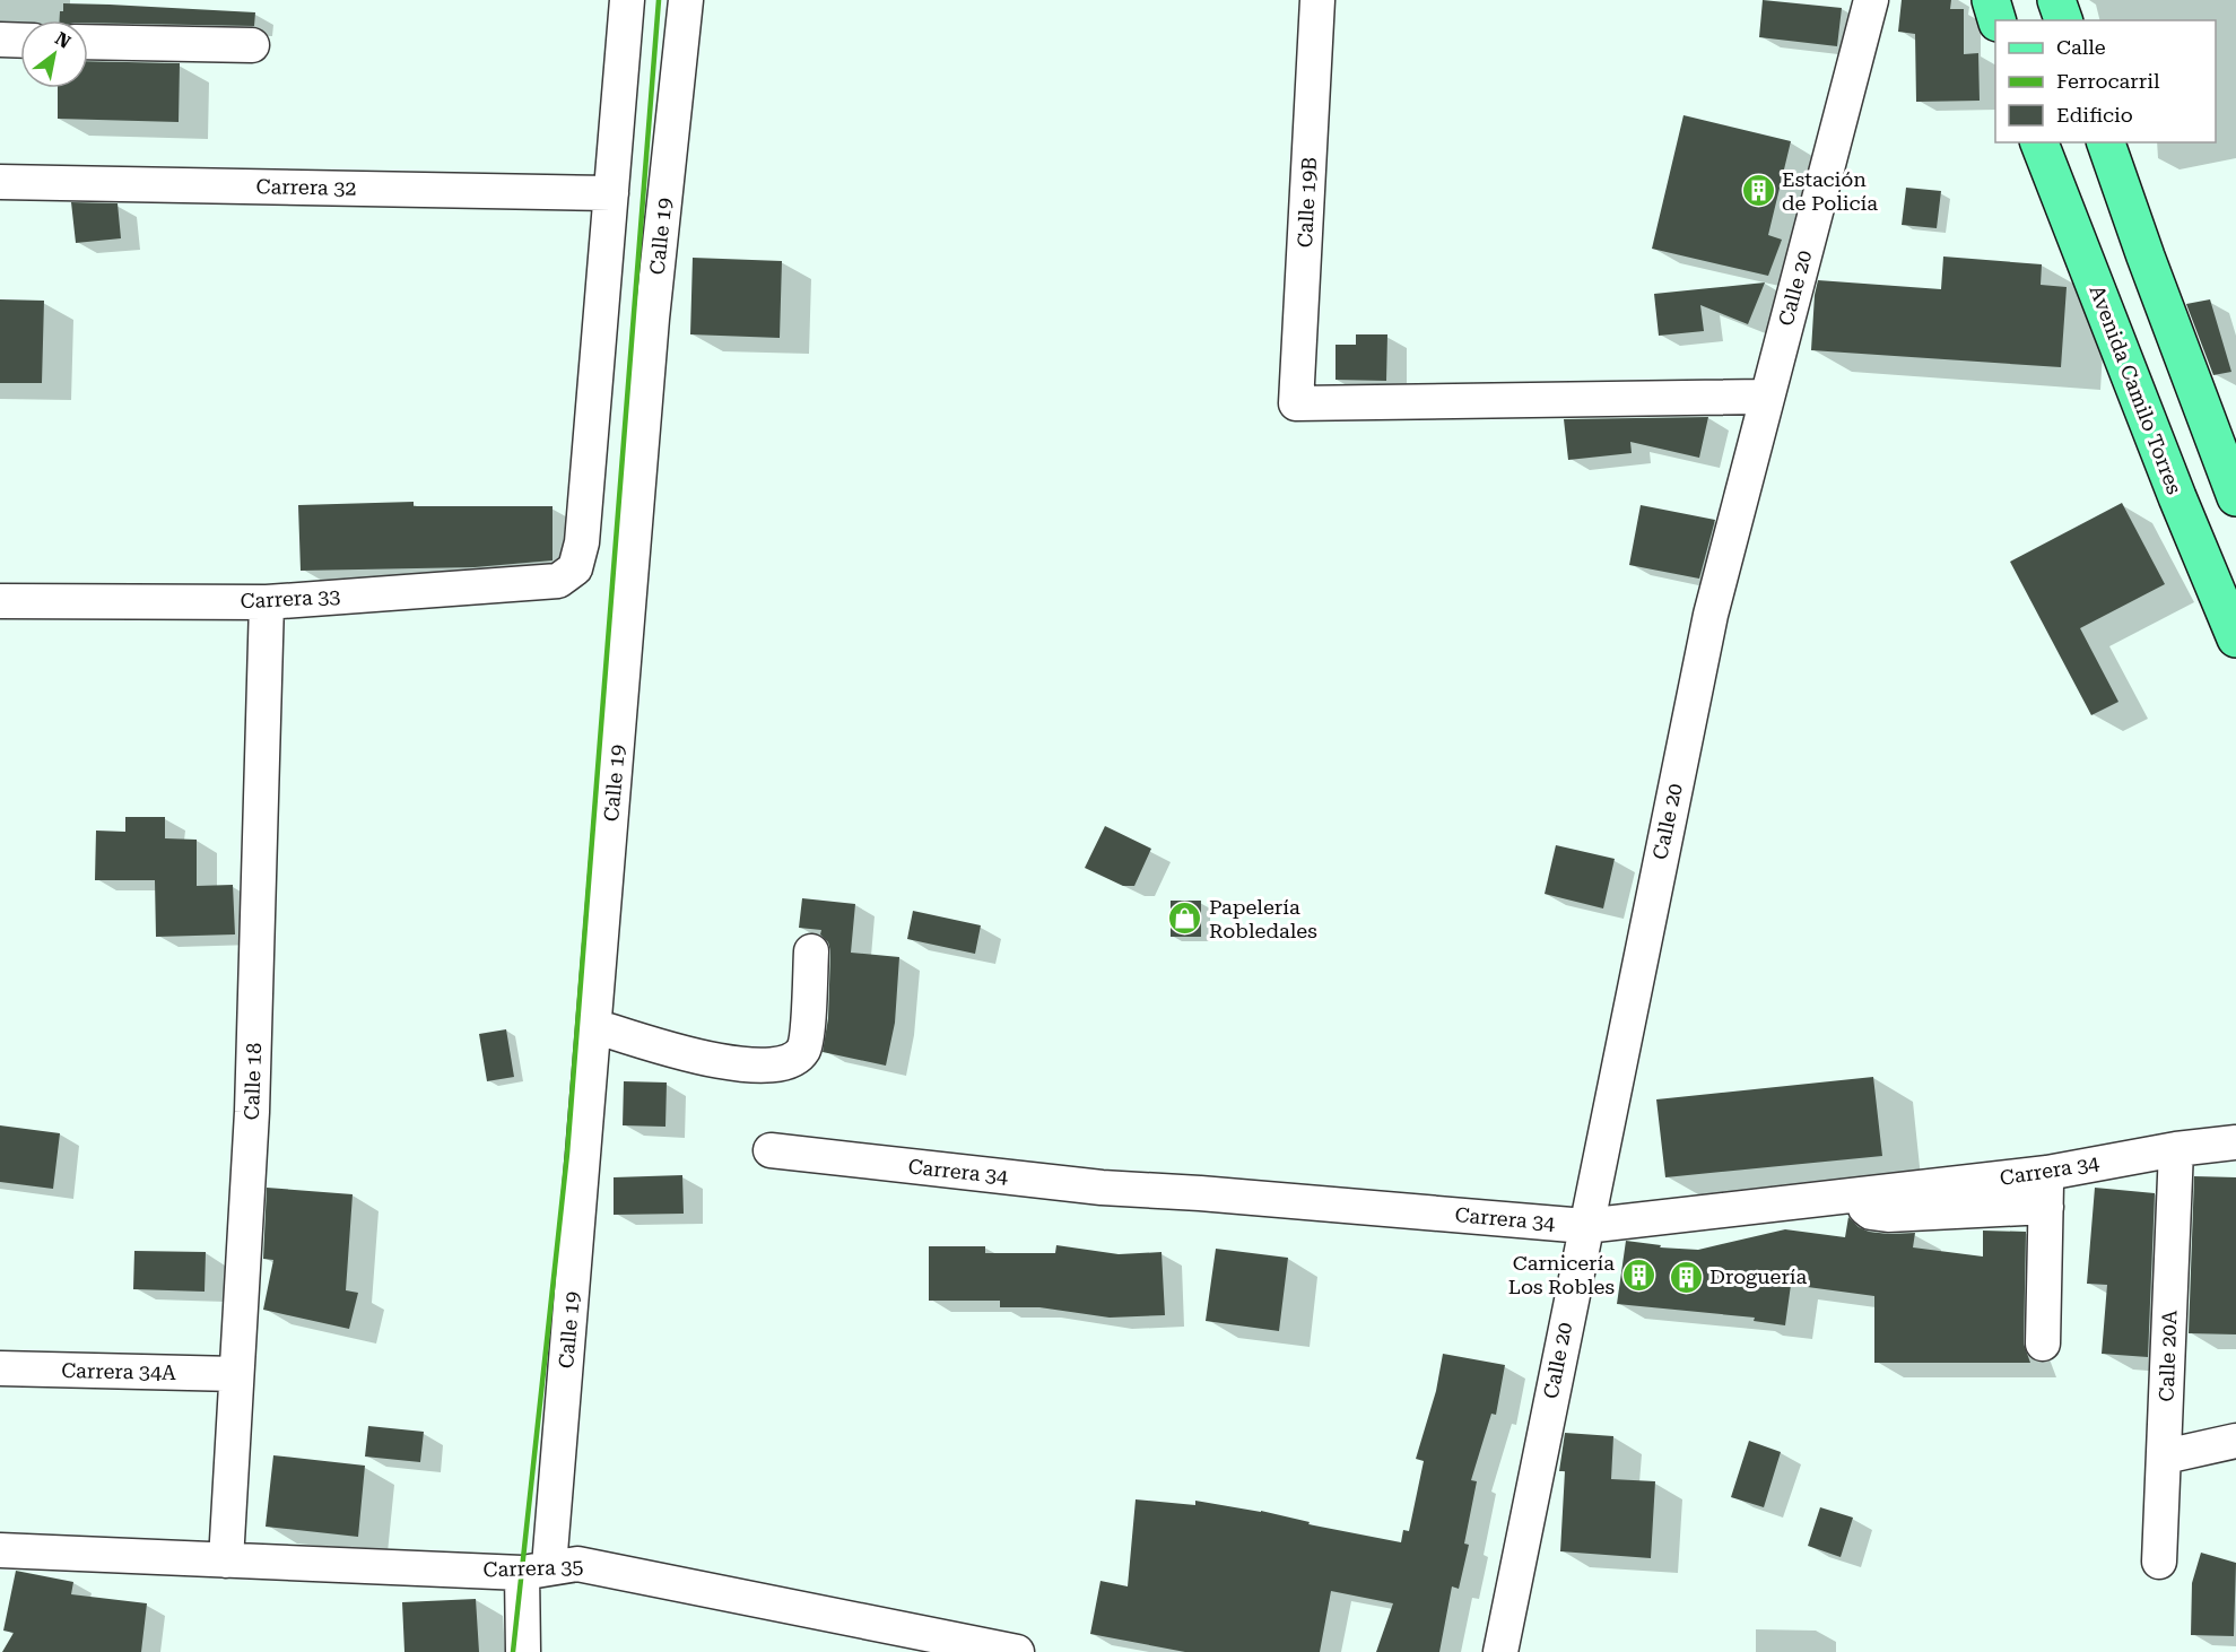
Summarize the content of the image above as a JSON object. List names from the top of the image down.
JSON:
{
  "streets": {
    "main road": ["Avenida Camilo Torres"],
    "street": [
      "Carrera 32",
      "Calle 19B",
      "Calle 19",
      "Calle 20",
      "Carrera 33",
      "Calle 18",
      "Carrera 34",
      "Calle 20A",
      "Carrera 34A",
      "Carrera 35"
    ]
  },
  "crossings": [
    ["Carrera 32", "Carrera 33"],
    ["Calle 19B", "Calle 20"],
    ["Calle 19", "Carrera 35"],
    ["Calle 20", "Carrera 34"],
    ["Carrera 33", "Calle 18"],
    ["Calle 18", "Carrera 34A"],
    ["Calle 18", "Carrera 35"],
    ["Carrera 34", "Calle 20A"]
  ],
  "places": {
    "building": ["Estación de Policía", "Carnicería Los Robles", "Droguería"],
    "shop": ["Papelería Robledales"]
  },
  "legend": ["Calle", "Ferrocarril", "Edificio"],
  "north": "top right"
}
